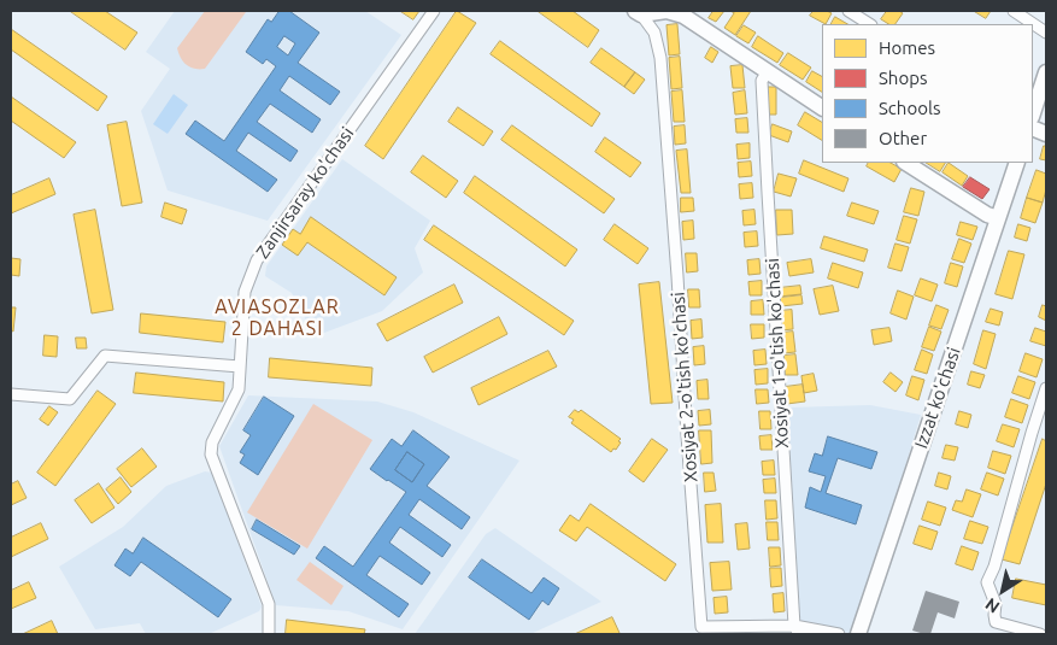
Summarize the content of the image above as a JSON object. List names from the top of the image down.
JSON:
{
  "streets": {
    "main road": ["Izzat ko'chasi"],
    "street": ["Zanjirsaray ko'chasi", "Xosiyat 1-o'tish ko'chasi", "Xosiyat 2-o'tish ko'chasi"]
  },
  "crossings": [
    ["Xosiyat 1-o'tish ko'chasi", "Xosiyat 2-o'tish ko'chasi"]
  ],
  "districts": ["AVIASOZLAR 2 DAHASI"],
  "legend": [
    "Homes",
    "Shops",
    "Schools",
    "Other"
  ],
  "north": "bottom left"
}
